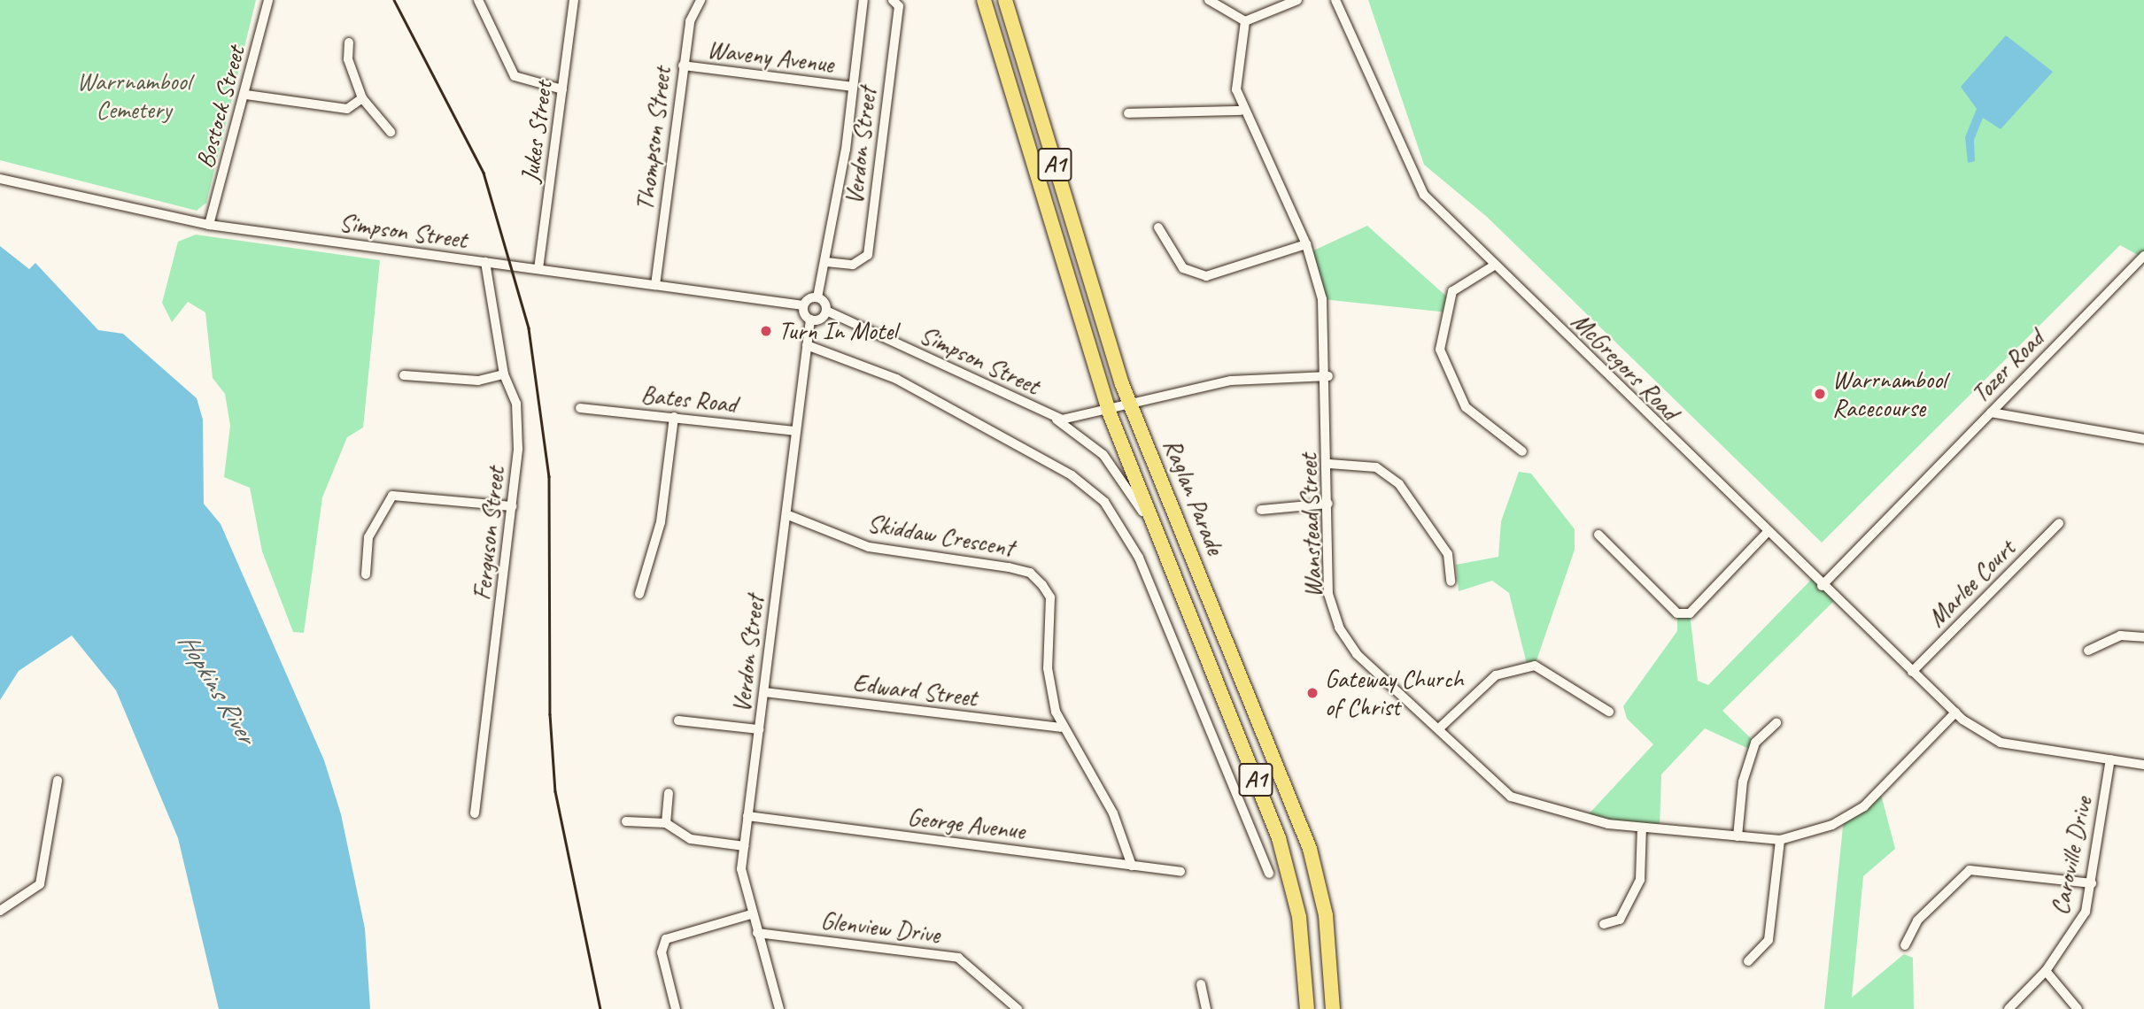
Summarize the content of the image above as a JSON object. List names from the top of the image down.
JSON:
{
  "streets": {
    "highway": ["A1", "Raglan Parade"],
    "street": [
      "Waveny Avenue",
      "Bostock Street",
      "Jukes Street",
      "Thompson Street",
      "Verdon Street",
      "Simpson Street",
      "McGregors Road",
      "Tozer Road",
      "Bates Road",
      "Wanstead Street",
      "Ferguson Street",
      "Skiddaw Crescent",
      "Marlee Court",
      "Edward Street",
      "George Avenue",
      "Caroville Drive",
      "Glenview Drive"
    ]
  },
  "crossings": [
    ["Waveny Avenue", "Thompson Street"],
    ["Waveny Avenue", "Verdon Street"],
    ["Bostock Street", "Simpson Street"],
    ["Jukes Street", "Simpson Street"],
    ["Thompson Street", "Simpson Street"],
    ["Verdon Street", "Bates Road"],
    ["Verdon Street", "Skiddaw Crescent"],
    ["Verdon Street", "Edward Street"],
    ["Verdon Street", "George Avenue"],
    ["Verdon Street", "Glenview Drive"],
    ["Simpson Street", "Raglan Parade"],
    ["Simpson Street", "Wanstead Street"],
    ["Simpson Street", "Ferguson Street"],
    ["McGregors Road", "Tozer Road"],
    ["McGregors Road", "Wanstead Street"],
    ["McGregors Road", "Marlee Court"],
    ["McGregors Road", "Caroville Drive"],
    ["Skiddaw Crescent", "Edward Street"],
    ["Skiddaw Crescent", "George Avenue"]
  ],
  "water": ["Hopkins River"],
  "parks": ["Warrnambool Cemetery"],
  "places": ["Turn In Motel", "Warrnambool Racecourse", "Gateway Church of Christ"]
}
